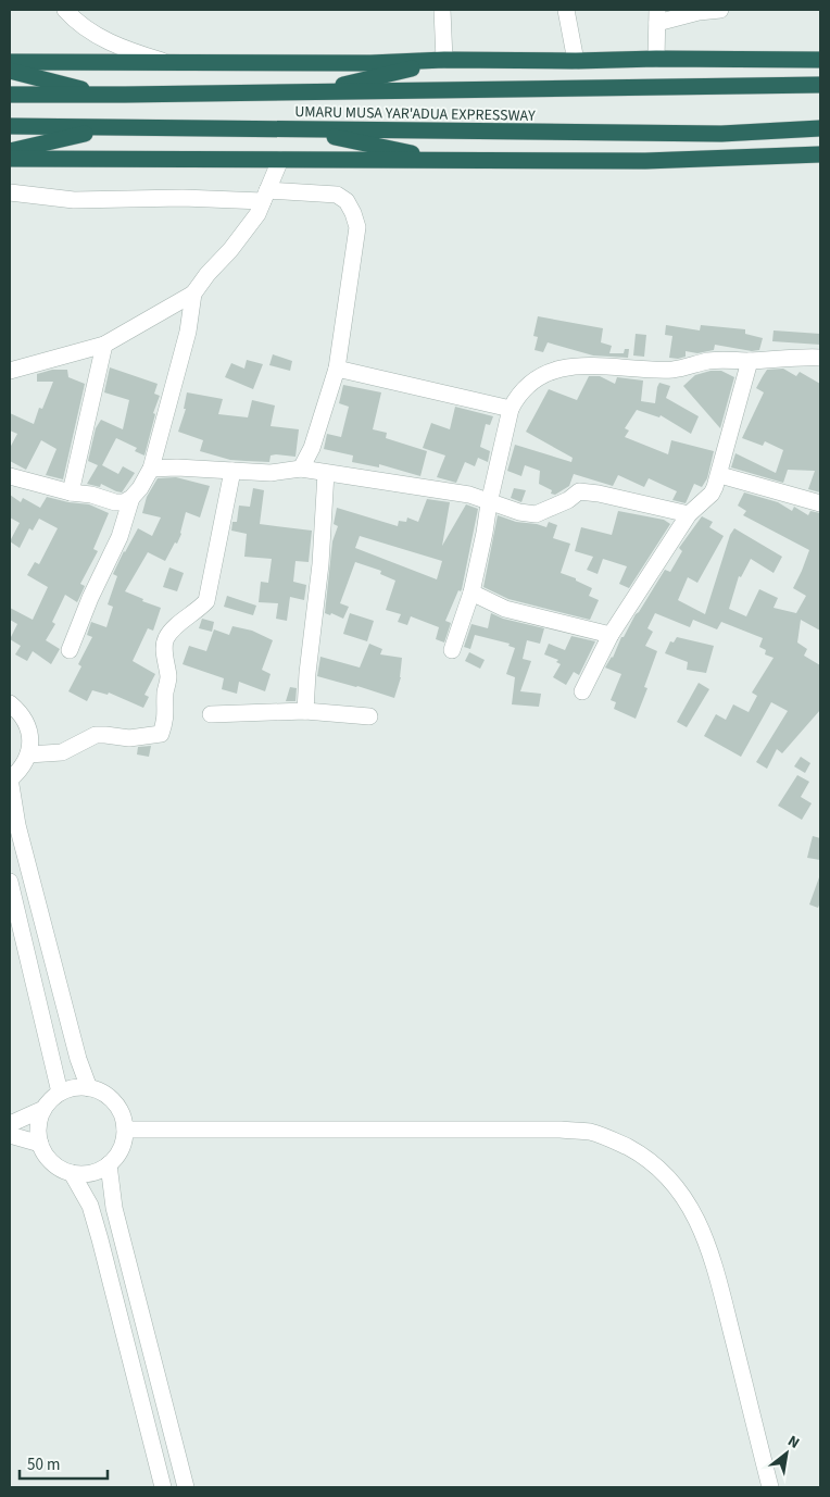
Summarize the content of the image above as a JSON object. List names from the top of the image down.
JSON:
{
  "streets": {
    "highway": ["UMARU MUSA YAR'ADUA EXPRESSWAY"]
  },
  "scale_bar": "50 m",
  "north": "top right"
}
